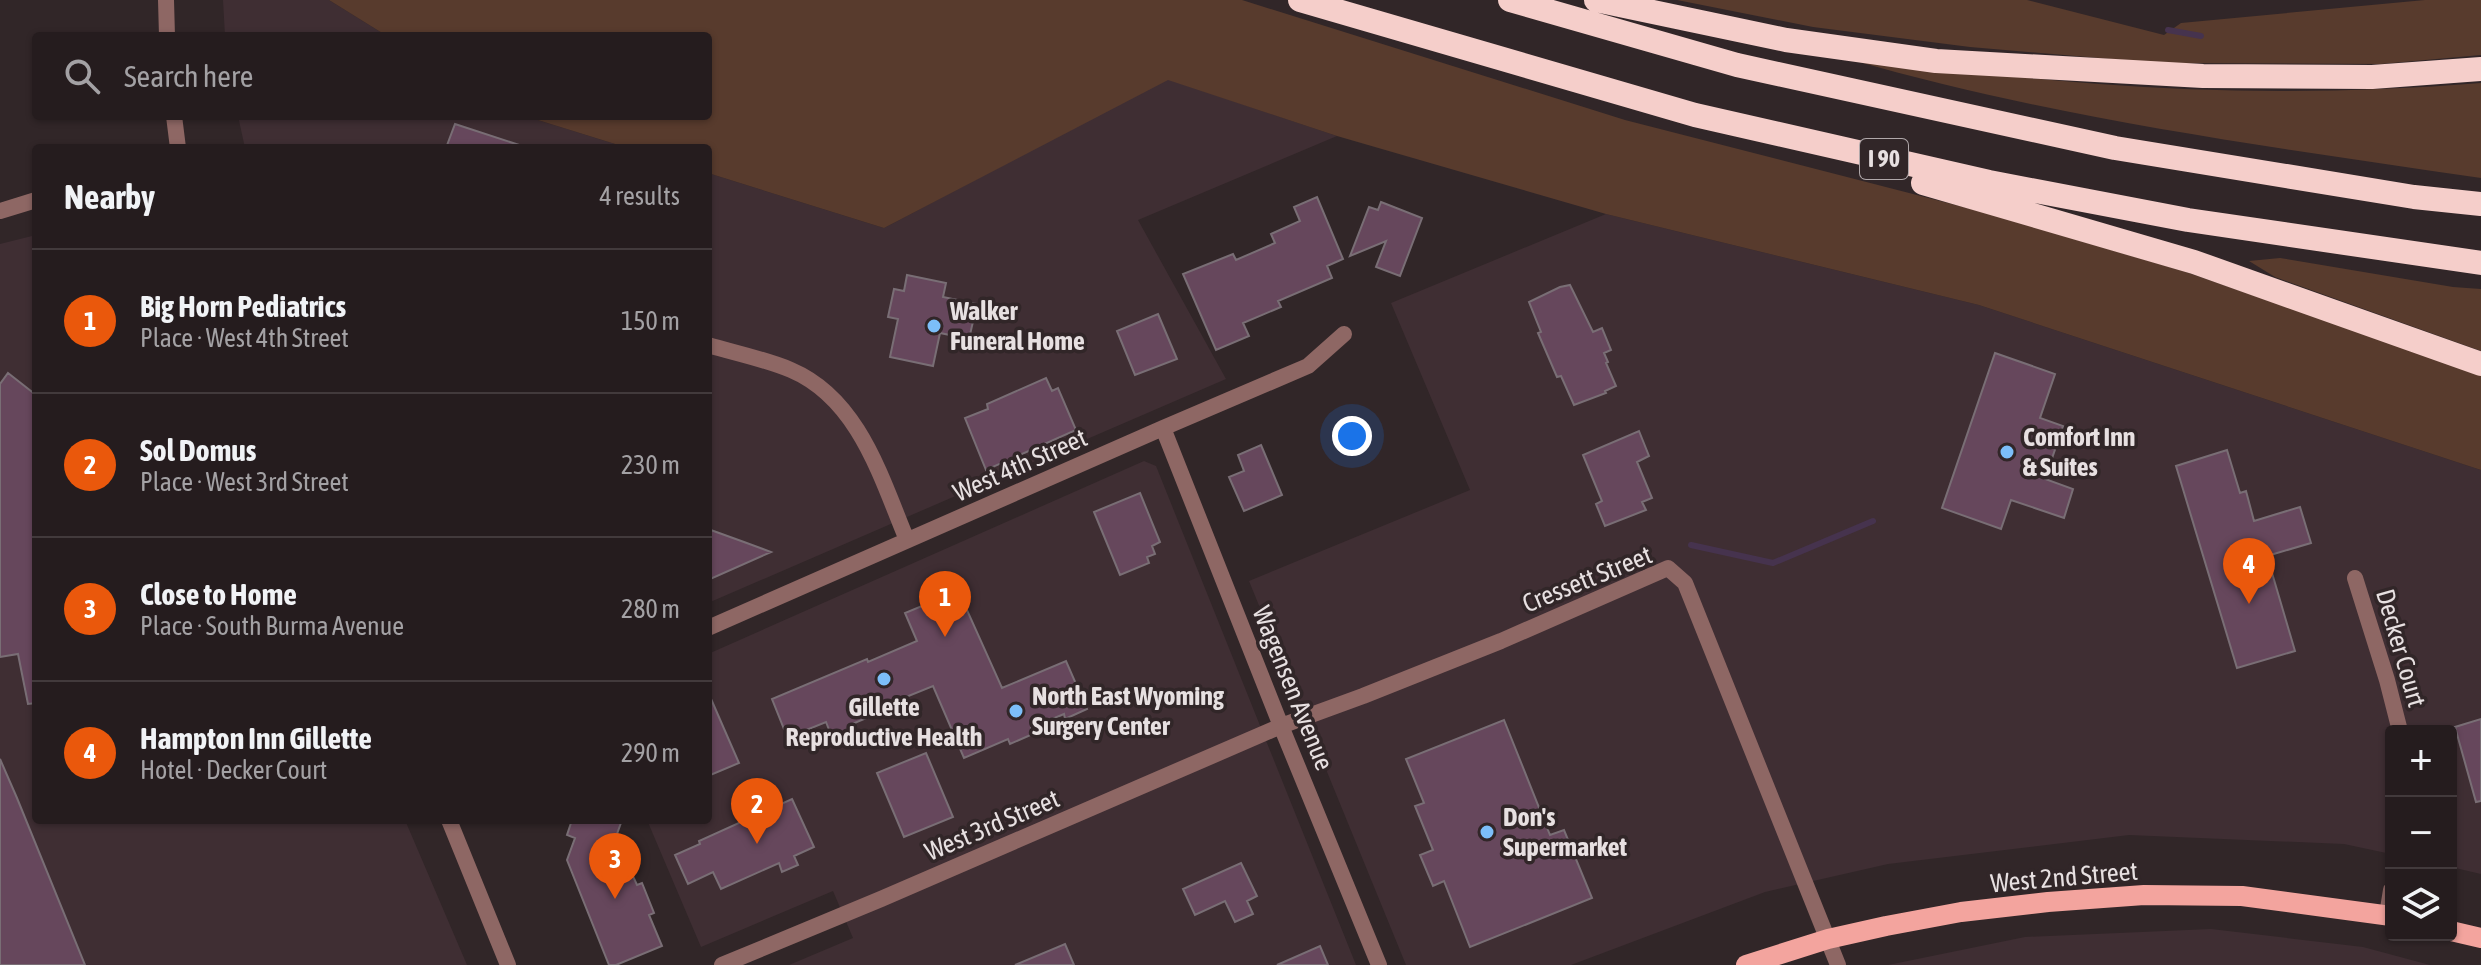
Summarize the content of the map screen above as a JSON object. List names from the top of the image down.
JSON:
{
  "streets": {
    "highway": ["I 90"],
    "main road": ["West 2nd Street"],
    "street": [
      "West 4th Street",
      "Cressett Street",
      "Decker Court",
      "Wagensen Avenue",
      "West 3rd Street"
    ]
  },
  "crossings": [
    ["West 4th Street", "Wagensen Avenue"],
    ["Cressett Street", "Wagensen Avenue"],
    ["Cressett Street", "West 3rd Street"],
    ["Cressett Street", "West 2nd Street"],
    ["Wagensen Avenue", "West 3rd Street"]
  ],
  "places": [
    "Walker Funeral Home",
    "Comfort Inn & Suites",
    "Gillette Reproductive Health",
    "North East Wyoming Surgery Center",
    "Don's Supermarket"
  ],
  "page": {
    "search": "Search here",
    "heading": ["Nearby", "4 results"],
    "list": [
      {
        "mark": "1",
        "name": "Big Horn Pediatrics",
        "note": "Place · West 4th Street",
        "value": "150 m"
      },
      {
        "mark": "2",
        "name": "Sol Domus",
        "note": "Place · West 3rd Street",
        "value": "230 m"
      },
      {
        "mark": "3",
        "name": "Close to Home",
        "note": "Place · South Burma Avenue",
        "value": "280 m"
      },
      {
        "mark": "4",
        "name": "Hampton Inn Gillette",
        "note": "Hotel · Decker Court",
        "value": "290 m"
      }
    ],
    "pins": [
      "4",
      "1",
      "2",
      "3"
    ],
    "map_buttons": ["+", "−"]
  }
}
